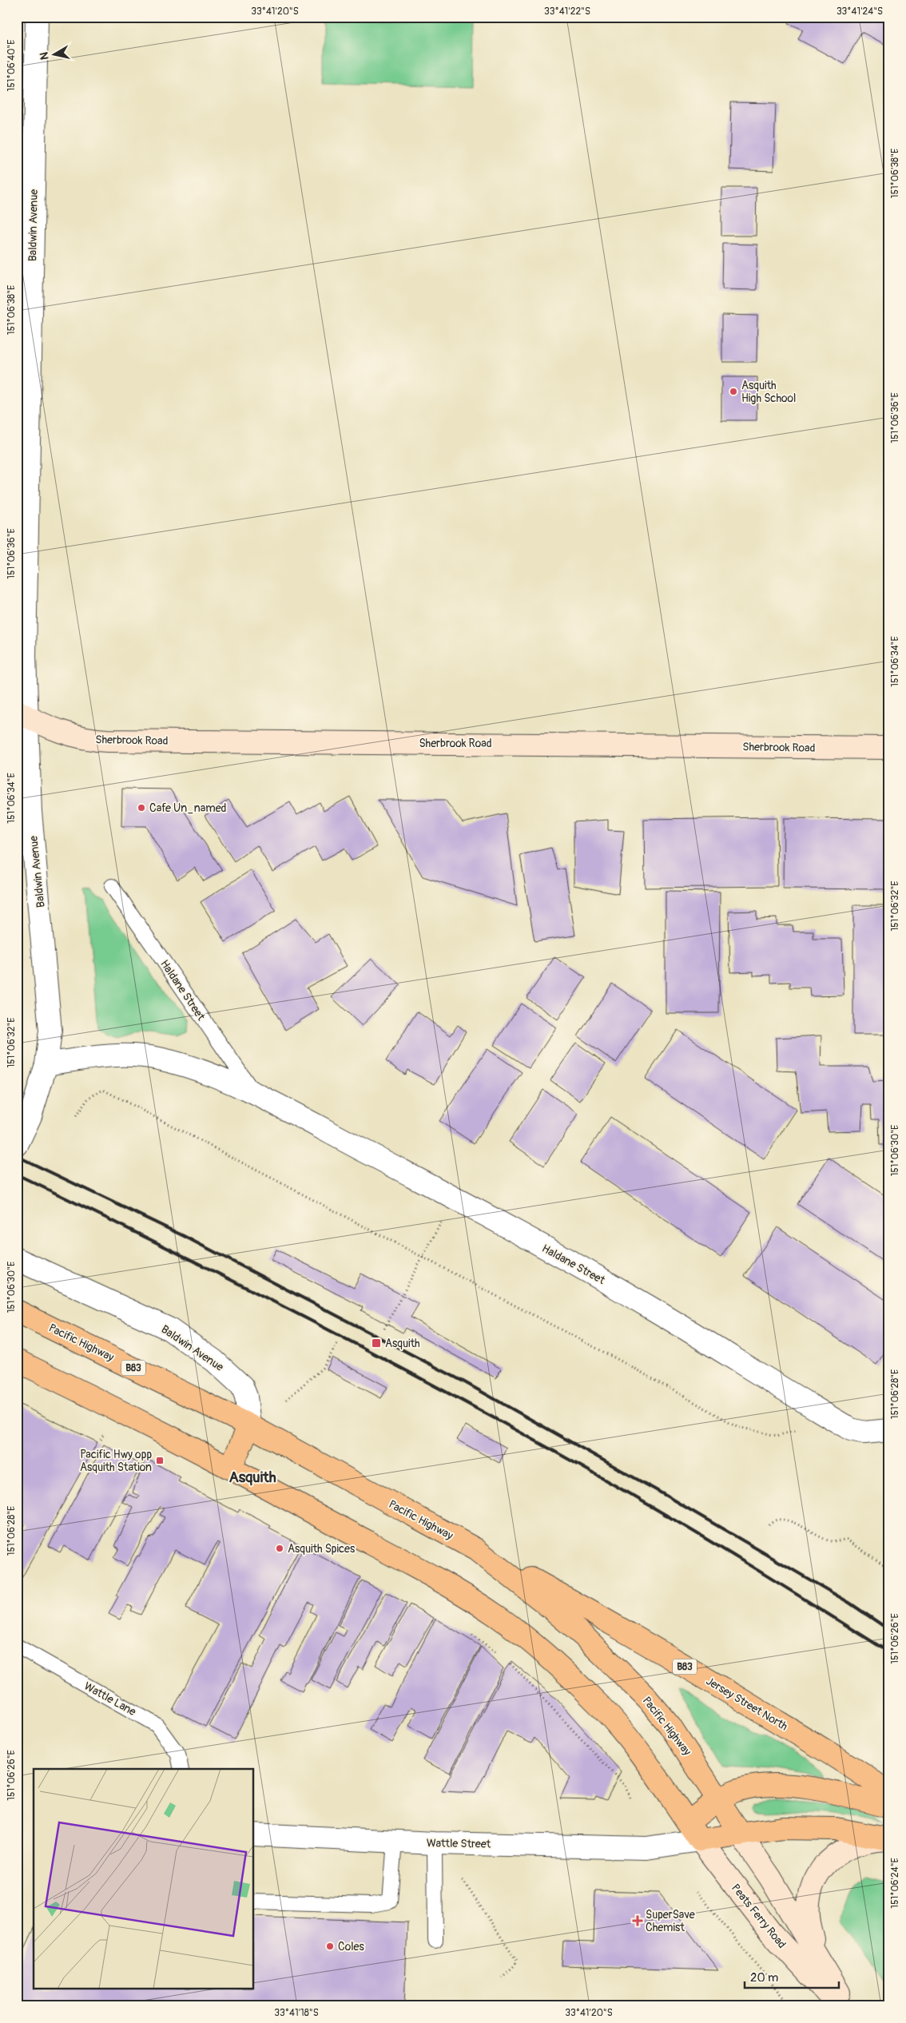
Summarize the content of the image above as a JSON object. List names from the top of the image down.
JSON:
{
  "streets": {
    "main road": [
      "Sherbrook Road",
      "Pacific Highway",
      "B83",
      "Jersey Street North",
      "Peats Ferry Road"
    ],
    "street": ["Baldwin Avenue", "Haldane Street", "Wattle Street"],
    "lane": ["Wattle Lane"]
  },
  "crossings": [
    ["Baldwin Avenue", "Sherbrook Road"],
    ["Baldwin Avenue", "Haldane Street"],
    ["Baldwin Avenue", "Pacific Highway"],
    ["Pacific Highway", "Jersey Street North"],
    ["Wattle Street", "Peats Ferry Road"]
  ],
  "districts": ["Asquith"],
  "places": {
    "other": [
      "Asquith High School",
      "Cafe Un_named",
      "Asquith Spices",
      "Coles"
    ],
    "transit": ["Asquith", "Pacific Hwy opp Asquith Station"],
    "health": ["SuperSave Chemist"]
  },
  "scale_bar": "20 m",
  "north": "left",
  "coordinates": [
    "33°41'20\"S",
    "33°41'22\"S",
    "33°41'24\"S",
    "151°06'40\"E",
    "151°06'38\"E",
    "151°06'36\"E",
    "151°06'34\"E",
    "151°06'32\"E",
    "151°06'30\"E",
    "151°06'28\"E",
    "151°06'26\"E",
    "151°06'24\"E",
    "33°41'18\"S"
  ]
}
